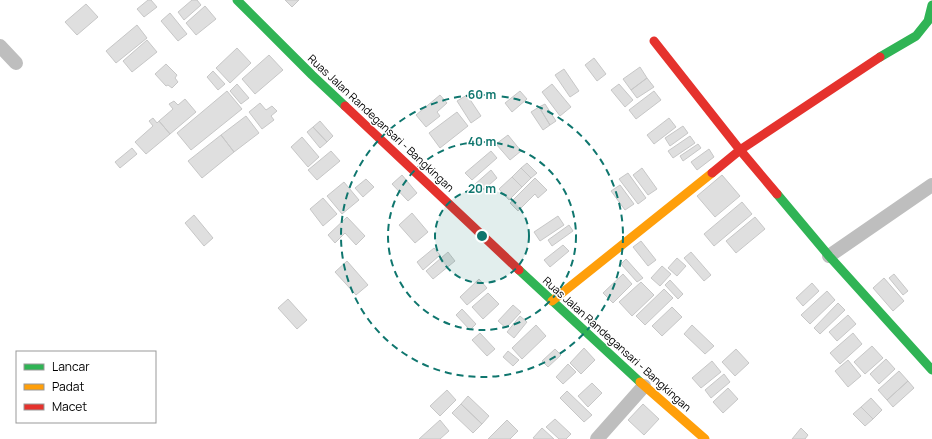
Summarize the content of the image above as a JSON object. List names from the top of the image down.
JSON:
{
  "streets": {
    "street": ["Ruas Jalan Randegansari - Bangkingan"]
  },
  "legend": ["Lancar", "Padat", "Macet"],
  "rings": ["60 m", "40 m", "20 m"]
}
